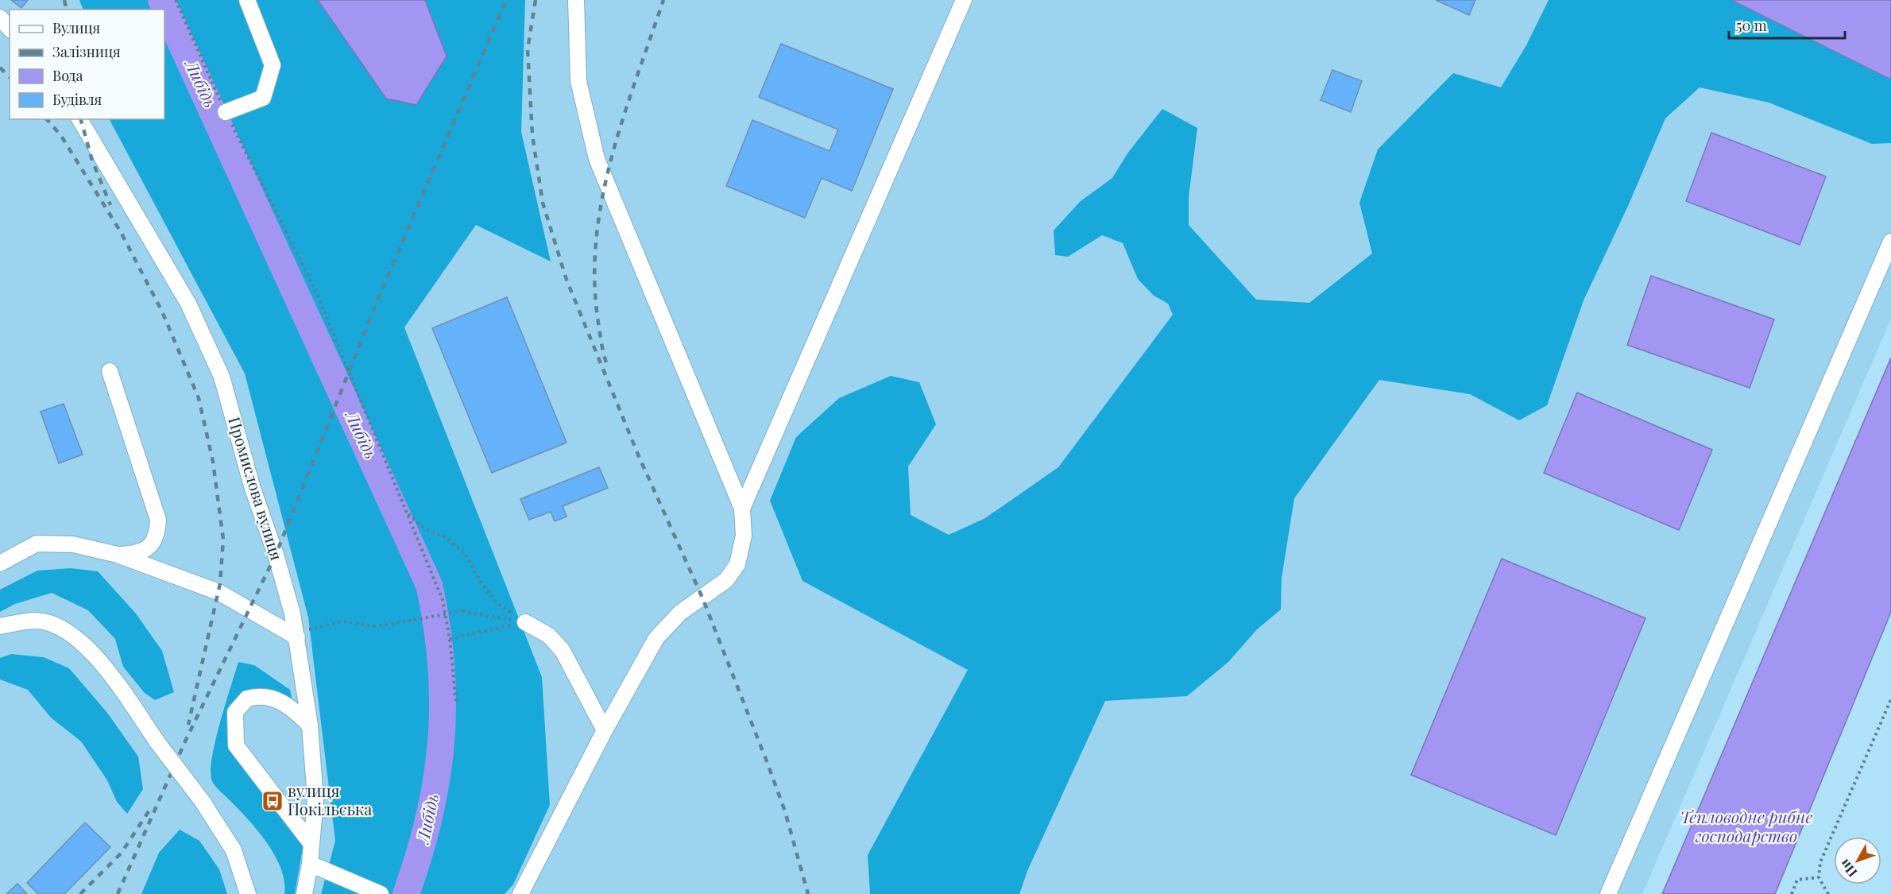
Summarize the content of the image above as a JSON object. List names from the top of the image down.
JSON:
{
  "streets": {
    "street": ["Промислова вулиця"]
  },
  "water": ["Либідь", "Тепловодне рибне господарство"],
  "places": {
    "bus stop": ["вулиця Покільська"]
  },
  "legend": [
    "Вулиця",
    "Залізниця",
    "Вода",
    "Будівля"
  ],
  "scale_bar": "50 m",
  "north": "bottom left"
}
